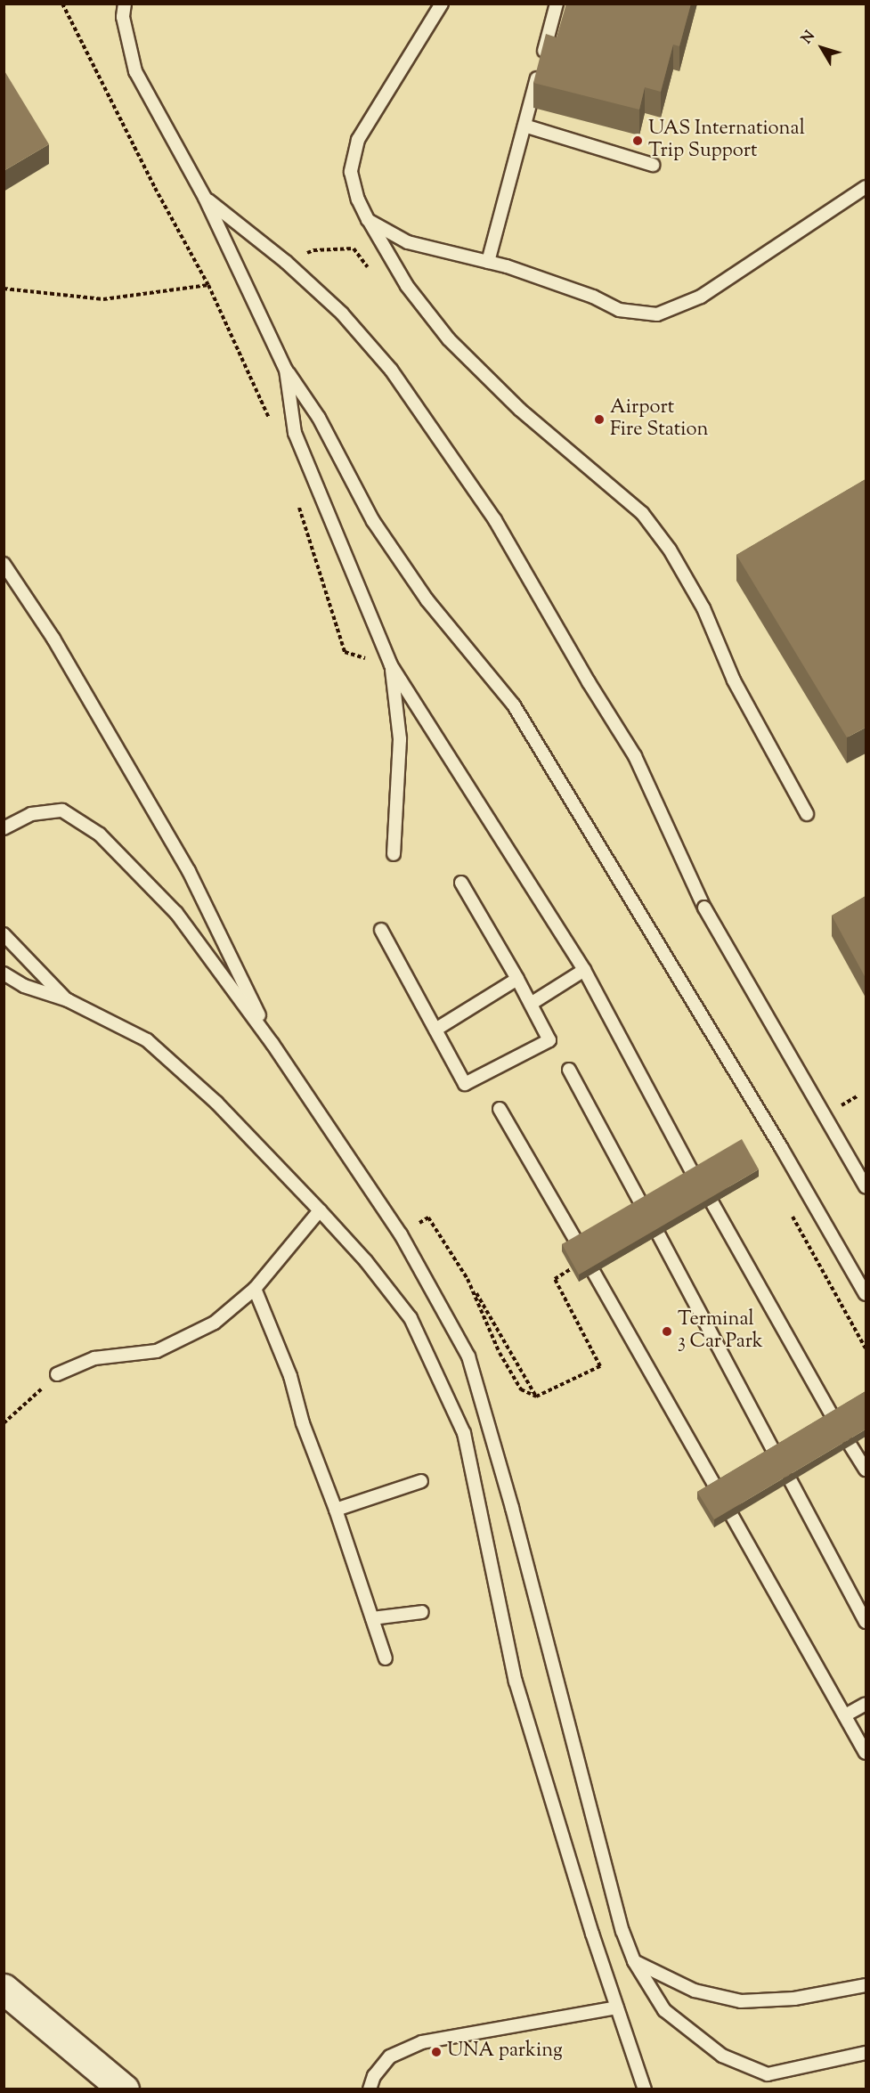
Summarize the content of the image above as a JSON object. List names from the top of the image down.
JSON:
{
  "places": [
    "UAS International Trip Support",
    "Airport Fire Station",
    "Terminal 3 Car Park",
    "UNA parking"
  ],
  "north": "top left"
}
